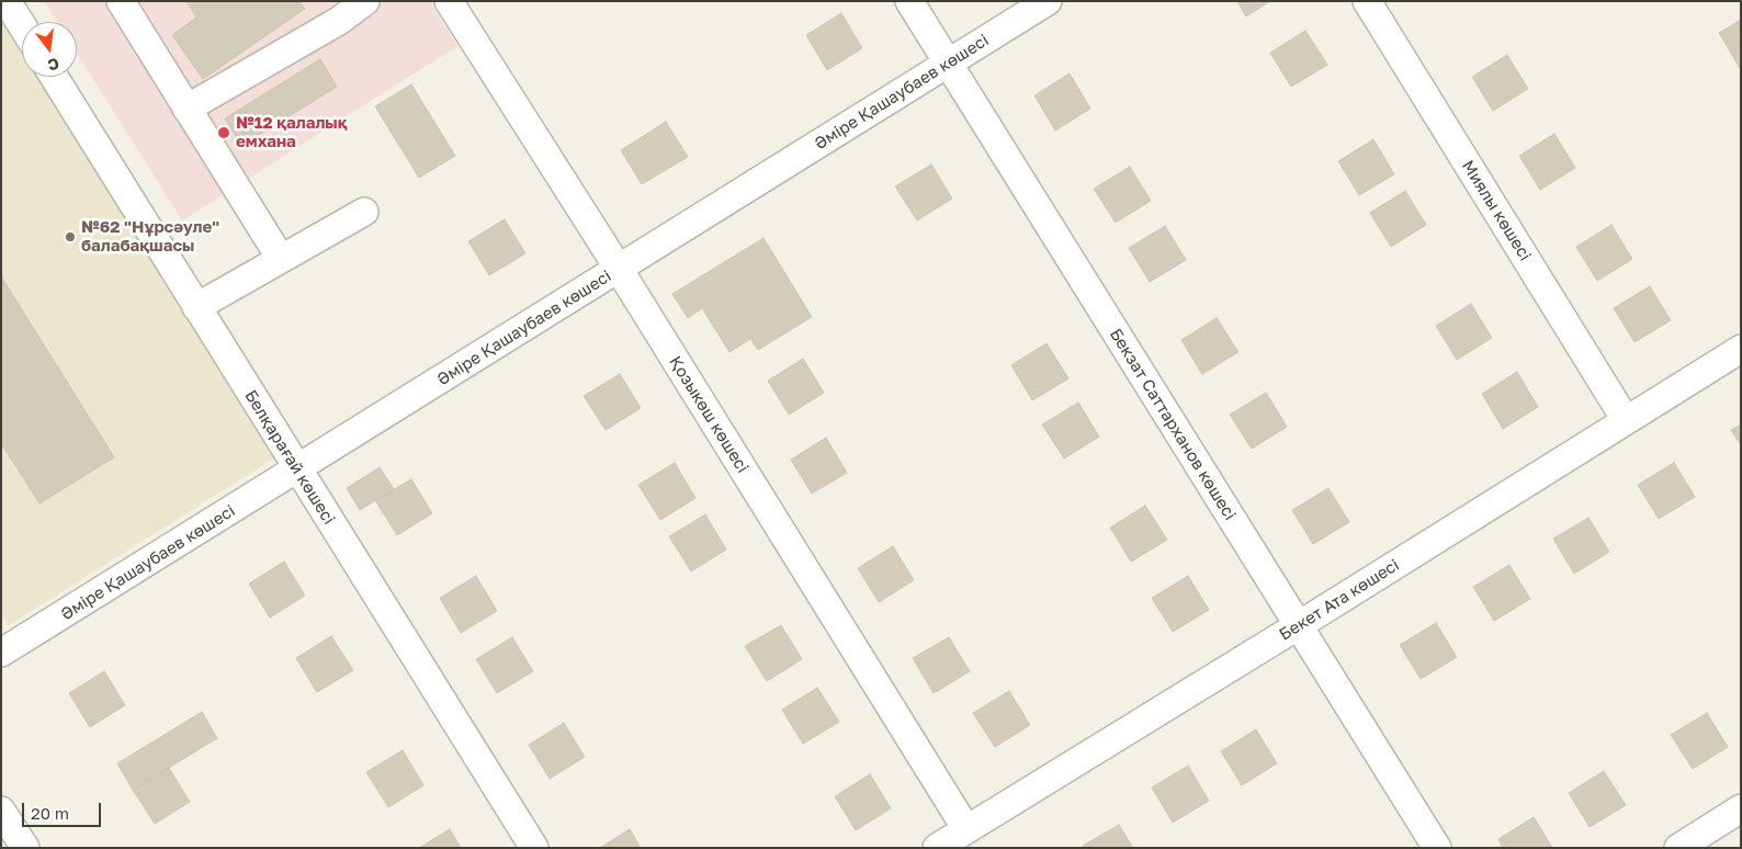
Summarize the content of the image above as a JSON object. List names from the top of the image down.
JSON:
{
  "streets": {
    "street": [
      "Әміре Қашаубаев көшесі",
      "Миялы көшесі",
      "Қозыкөш көшесі",
      "Бекзат Саттарханов көшесі",
      "Белқарағай көшесі",
      "Бекет Ата көшесі"
    ]
  },
  "crossings": [
    ["Әміре Қашаубаев көшесі", "Қозыкөш көшесі"],
    ["Әміре Қашаубаев көшесі", "Бекзат Саттарханов көшесі"],
    ["Әміре Қашаубаев көшесі", "Белқарағай көшесі"],
    ["Миялы көшесі", "Бекет Ата көшесі"],
    ["Қозыкөш көшесі", "Бекет Ата көшесі"],
    ["Бекзат Саттарханов көшесі", "Бекет Ата көшесі"]
  ],
  "places": ["№12 қалалық емхана", "№62 \"Нұрсәуле\" балабақшасы"],
  "scale_bar": "20 m",
  "north": "bottom"
}
